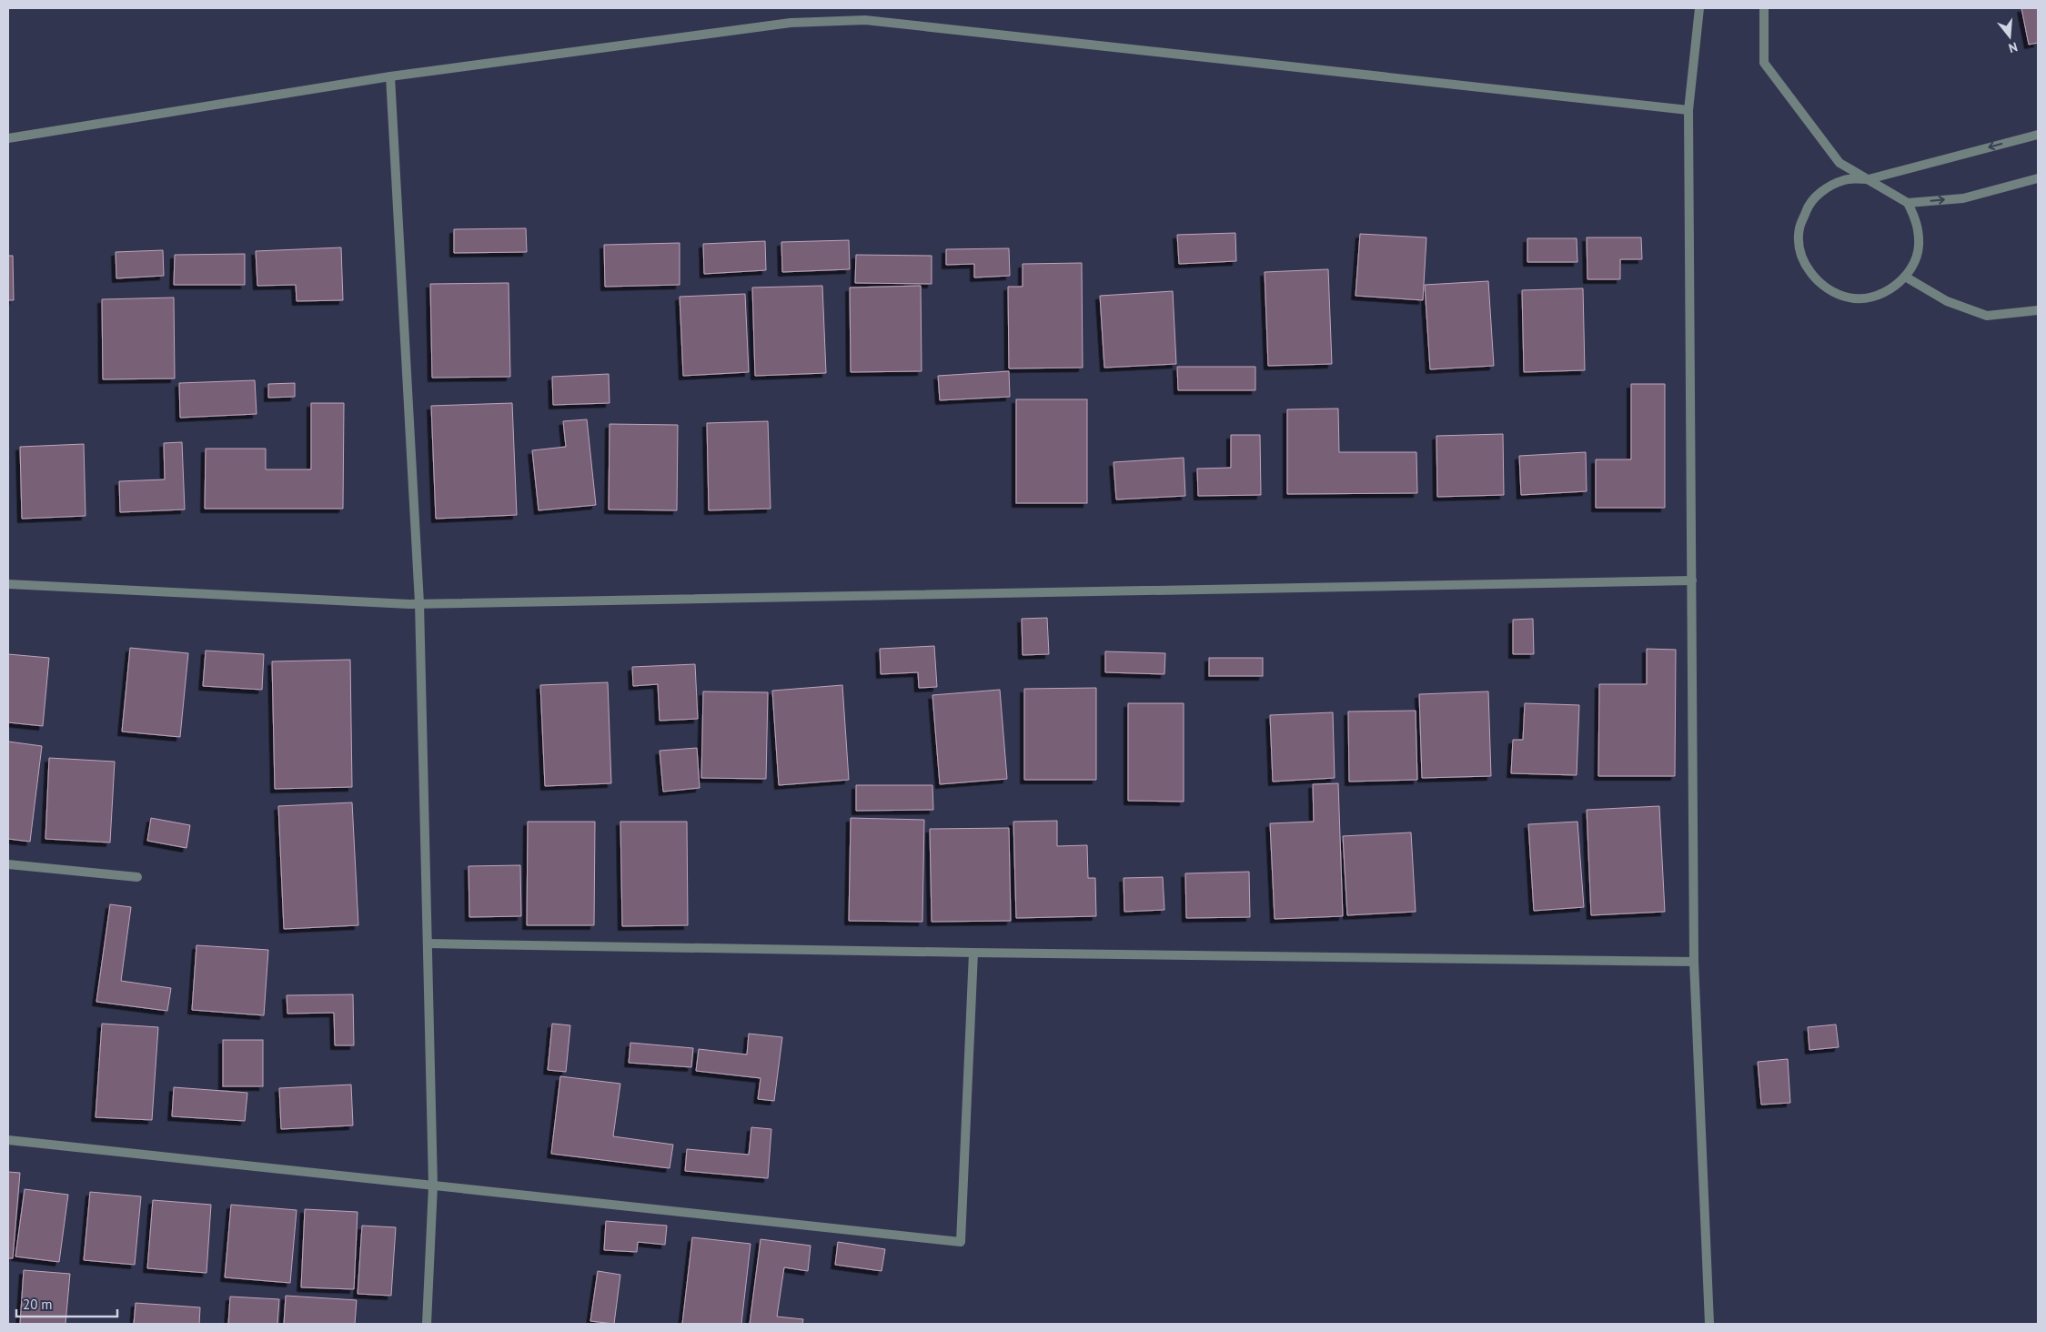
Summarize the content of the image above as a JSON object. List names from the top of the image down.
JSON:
{
  "scale_bar": "20 m",
  "north": "bottom"
}
